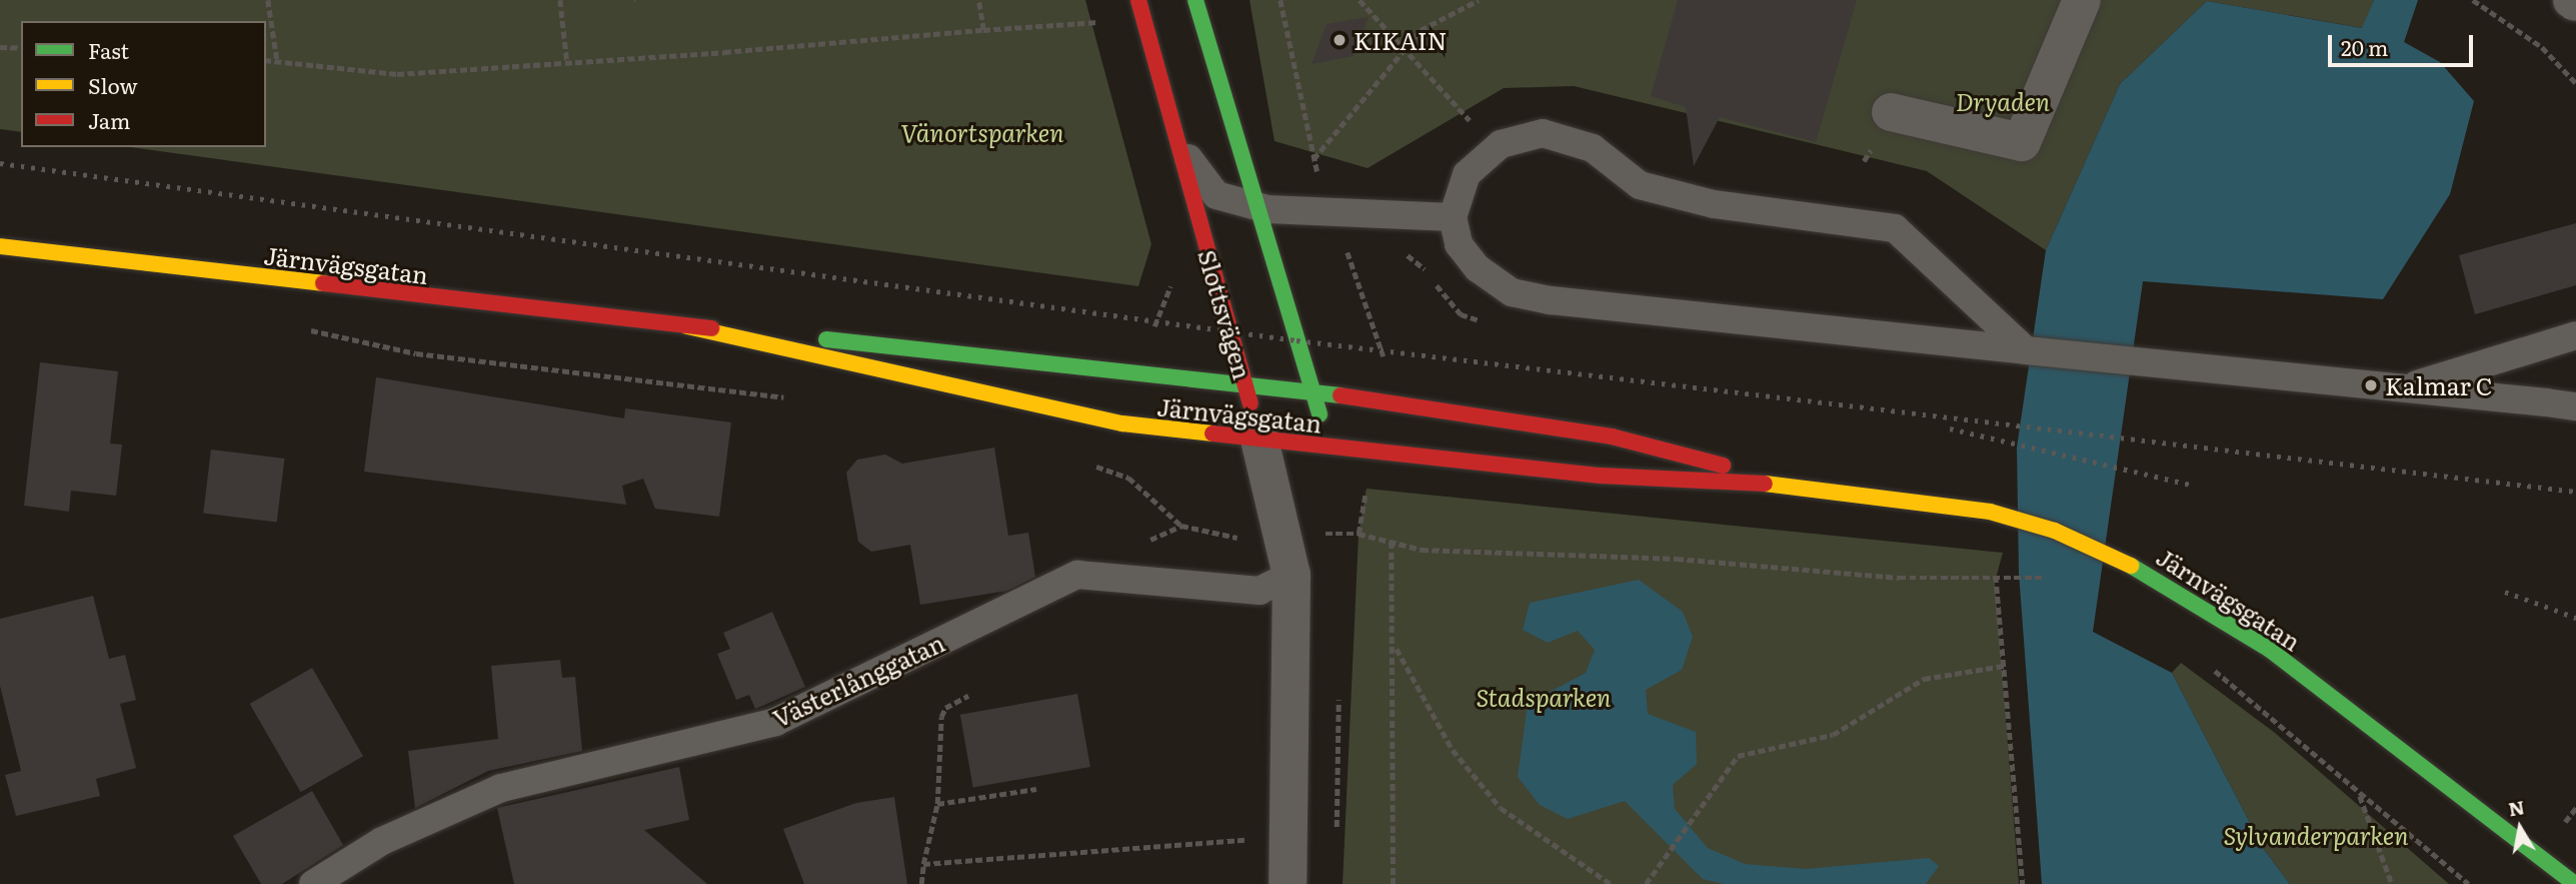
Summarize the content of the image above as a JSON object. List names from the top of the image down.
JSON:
{
  "streets": {
    "main road": ["Järnvägsgatan", "Slottsvägen"],
    "lane": ["Västerlånggatan"]
  },
  "crossings": [
    ["Järnvägsgatan", "Slottsvägen"],
    ["Slottsvägen", "Västerlånggatan"]
  ],
  "parks": [
    "Dryaden",
    "Vänortsparken",
    "Stadsparken",
    "Sylvanderparken"
  ],
  "places": ["KIKAIN", "Kalmar C"],
  "legend": ["Fast", "Slow", "Jam"],
  "scale_bar": "20 m",
  "north": "top"
}
